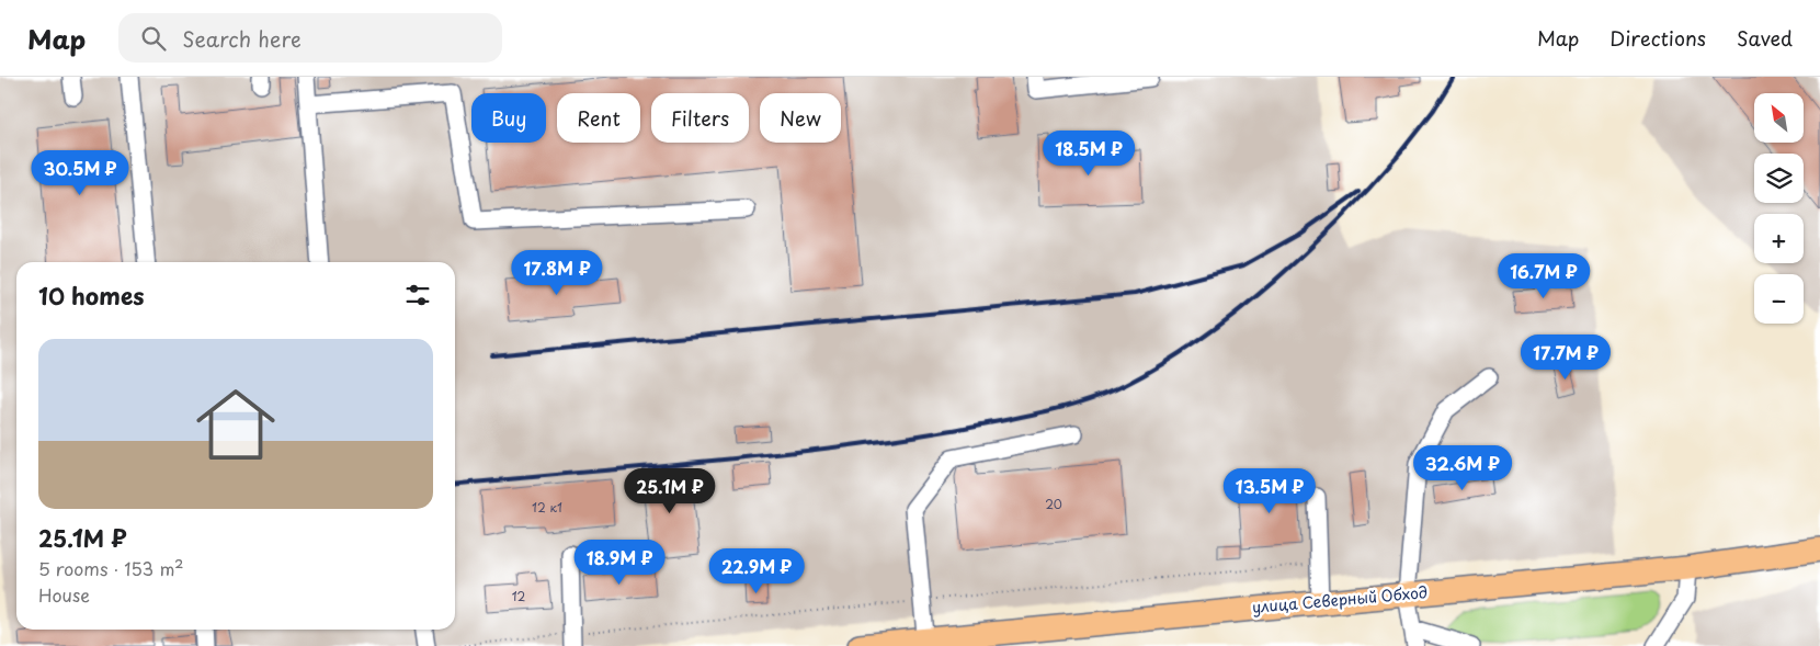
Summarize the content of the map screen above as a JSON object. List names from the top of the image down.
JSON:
{
  "streets": {
    "highway": ["улица Северный Обход"]
  },
  "house_numbers": ["20", "12 к1", "12"],
  "north": "top left",
  "page": {
    "header": "Map",
    "search": "Search here",
    "nav": ["Map", "Directions", "Saved"],
    "map_buttons": ["+", "−"],
    "chip": [
      "Buy",
      "Rent",
      "Filters",
      "New"
    ],
    "price": [
      "18.5M ₽",
      "30.5M ₽",
      "17.8M ₽",
      "16.7M ₽",
      "17.7M ₽",
      "32.6M ₽",
      "25.1M ₽",
      "13.5M ₽",
      "18.9M ₽",
      "22.9M ₽"
    ],
    "heading": "10 homes",
    "list": [
      {
        "name": "25.1M ₽",
        "note": "5 rooms · 153 m² · House"
      }
    ]
  }
}
